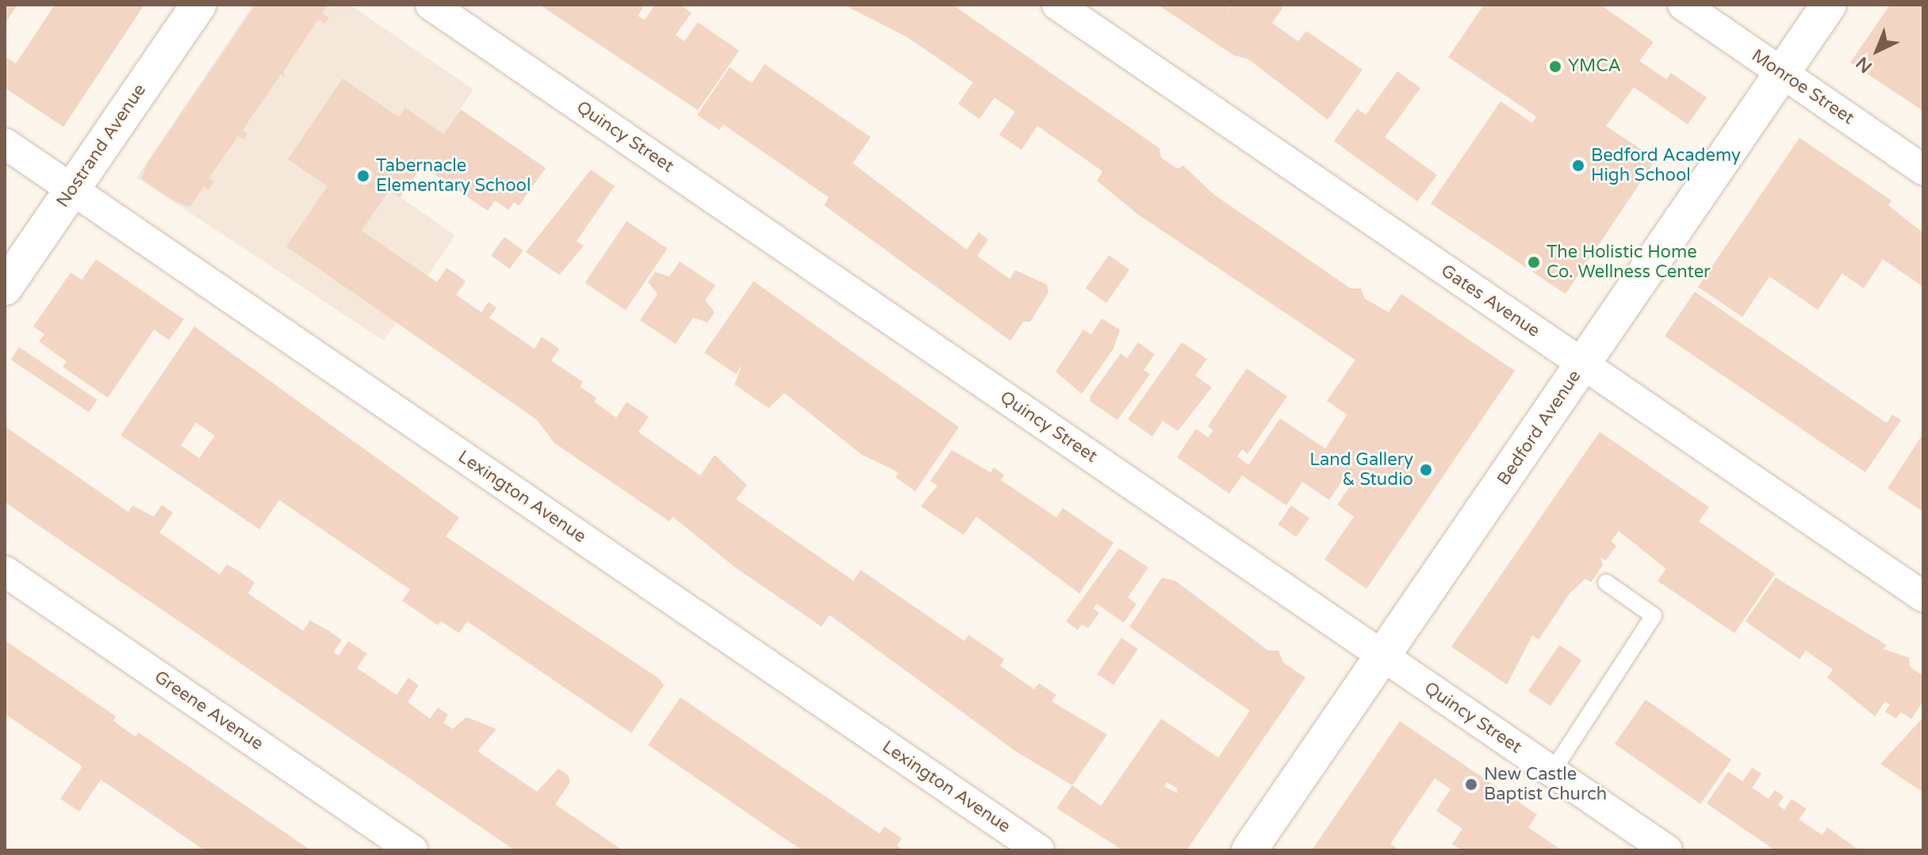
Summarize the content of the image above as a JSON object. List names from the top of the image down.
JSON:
{
  "streets": {
    "main road": ["Nostrand Avenue", "Bedford Avenue"],
    "street": [
      "Monroe Street",
      "Quincy Street",
      "Gates Avenue",
      "Lexington Avenue",
      "Greene Avenue"
    ]
  },
  "crossings": [
    ["Monroe Street", "Bedford Avenue"],
    ["Quincy Street", "Bedford Avenue"],
    ["Nostrand Avenue", "Lexington Avenue"],
    ["Gates Avenue", "Bedford Avenue"]
  ],
  "places": [
    "YMCA",
    "Bedford Academy High School",
    "Tabernacle Elementary School",
    "The Holistic Home Co. Wellness Center",
    "Land Gallery & Studio",
    "New Castle Baptist Church"
  ],
  "north": "bottom left"
}
